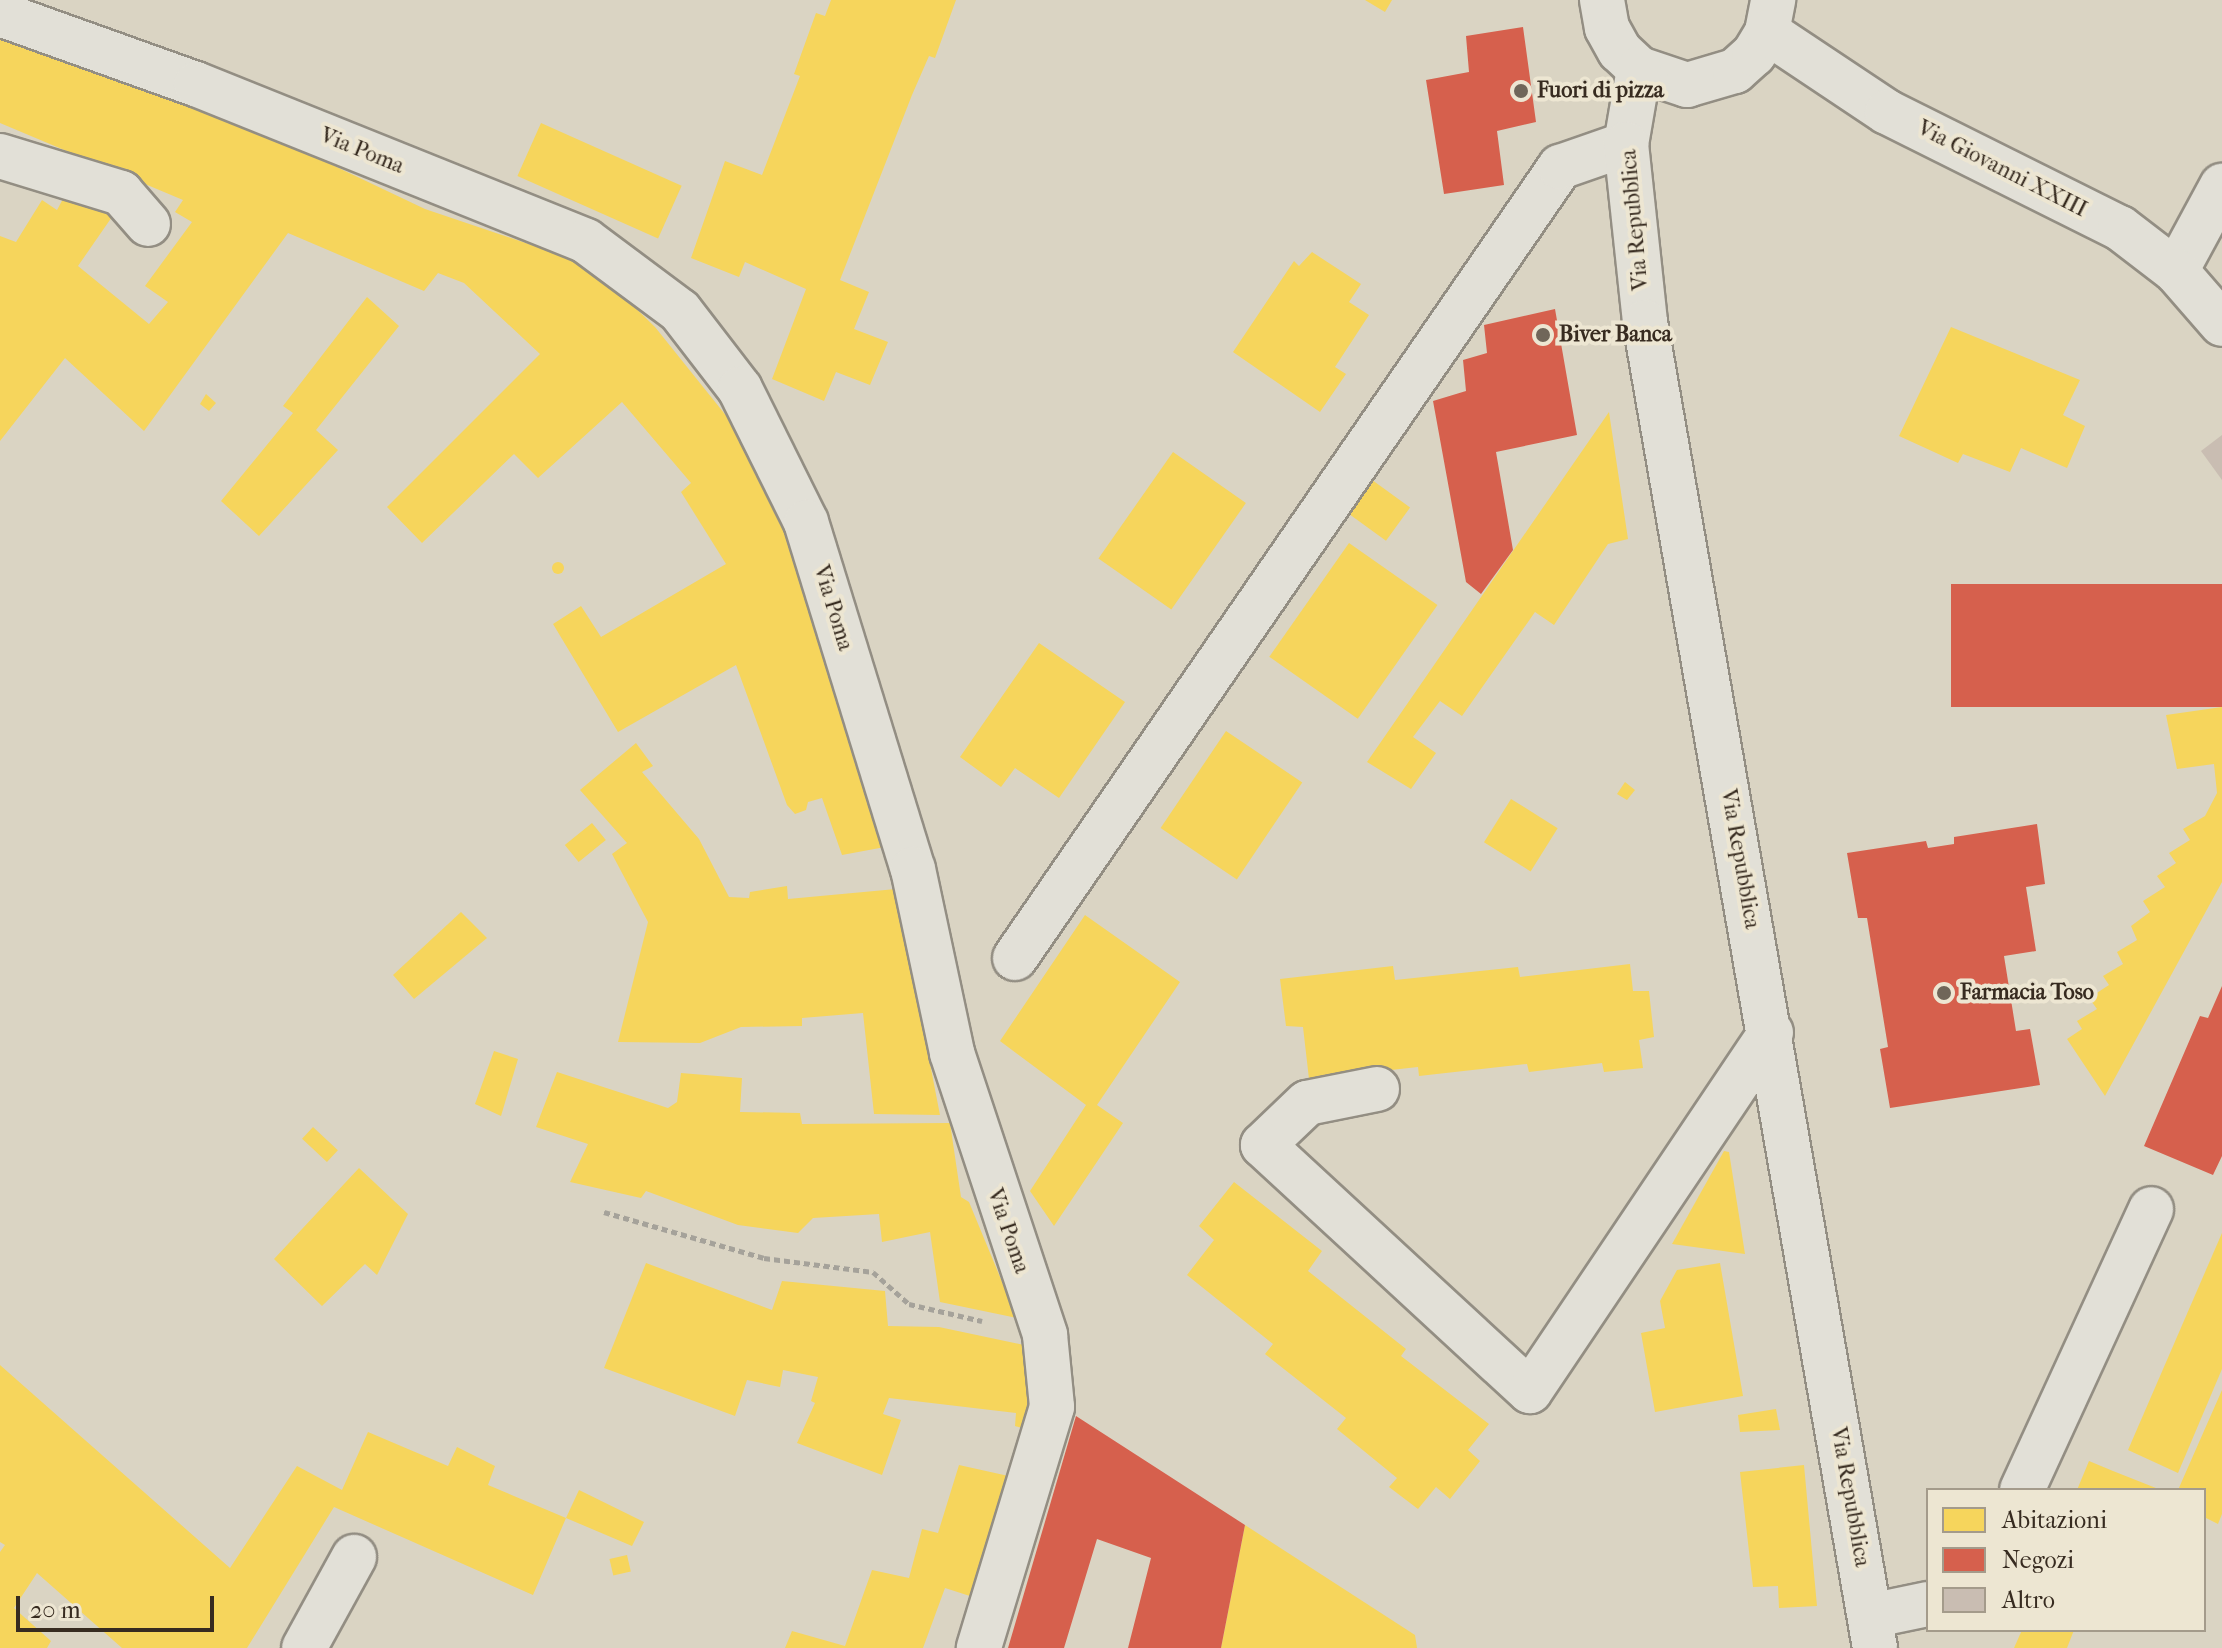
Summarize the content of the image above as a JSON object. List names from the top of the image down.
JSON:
{
  "streets": {
    "street": ["Via Poma", "Via Giovanni XXIII", "Via Repubblica"]
  },
  "places": ["Fuori di pizza", "Biver Banca", "Farmacia Toso"],
  "legend": ["Abitazioni", "Negozi", "Altro"],
  "scale_bar": "20 m"
}
